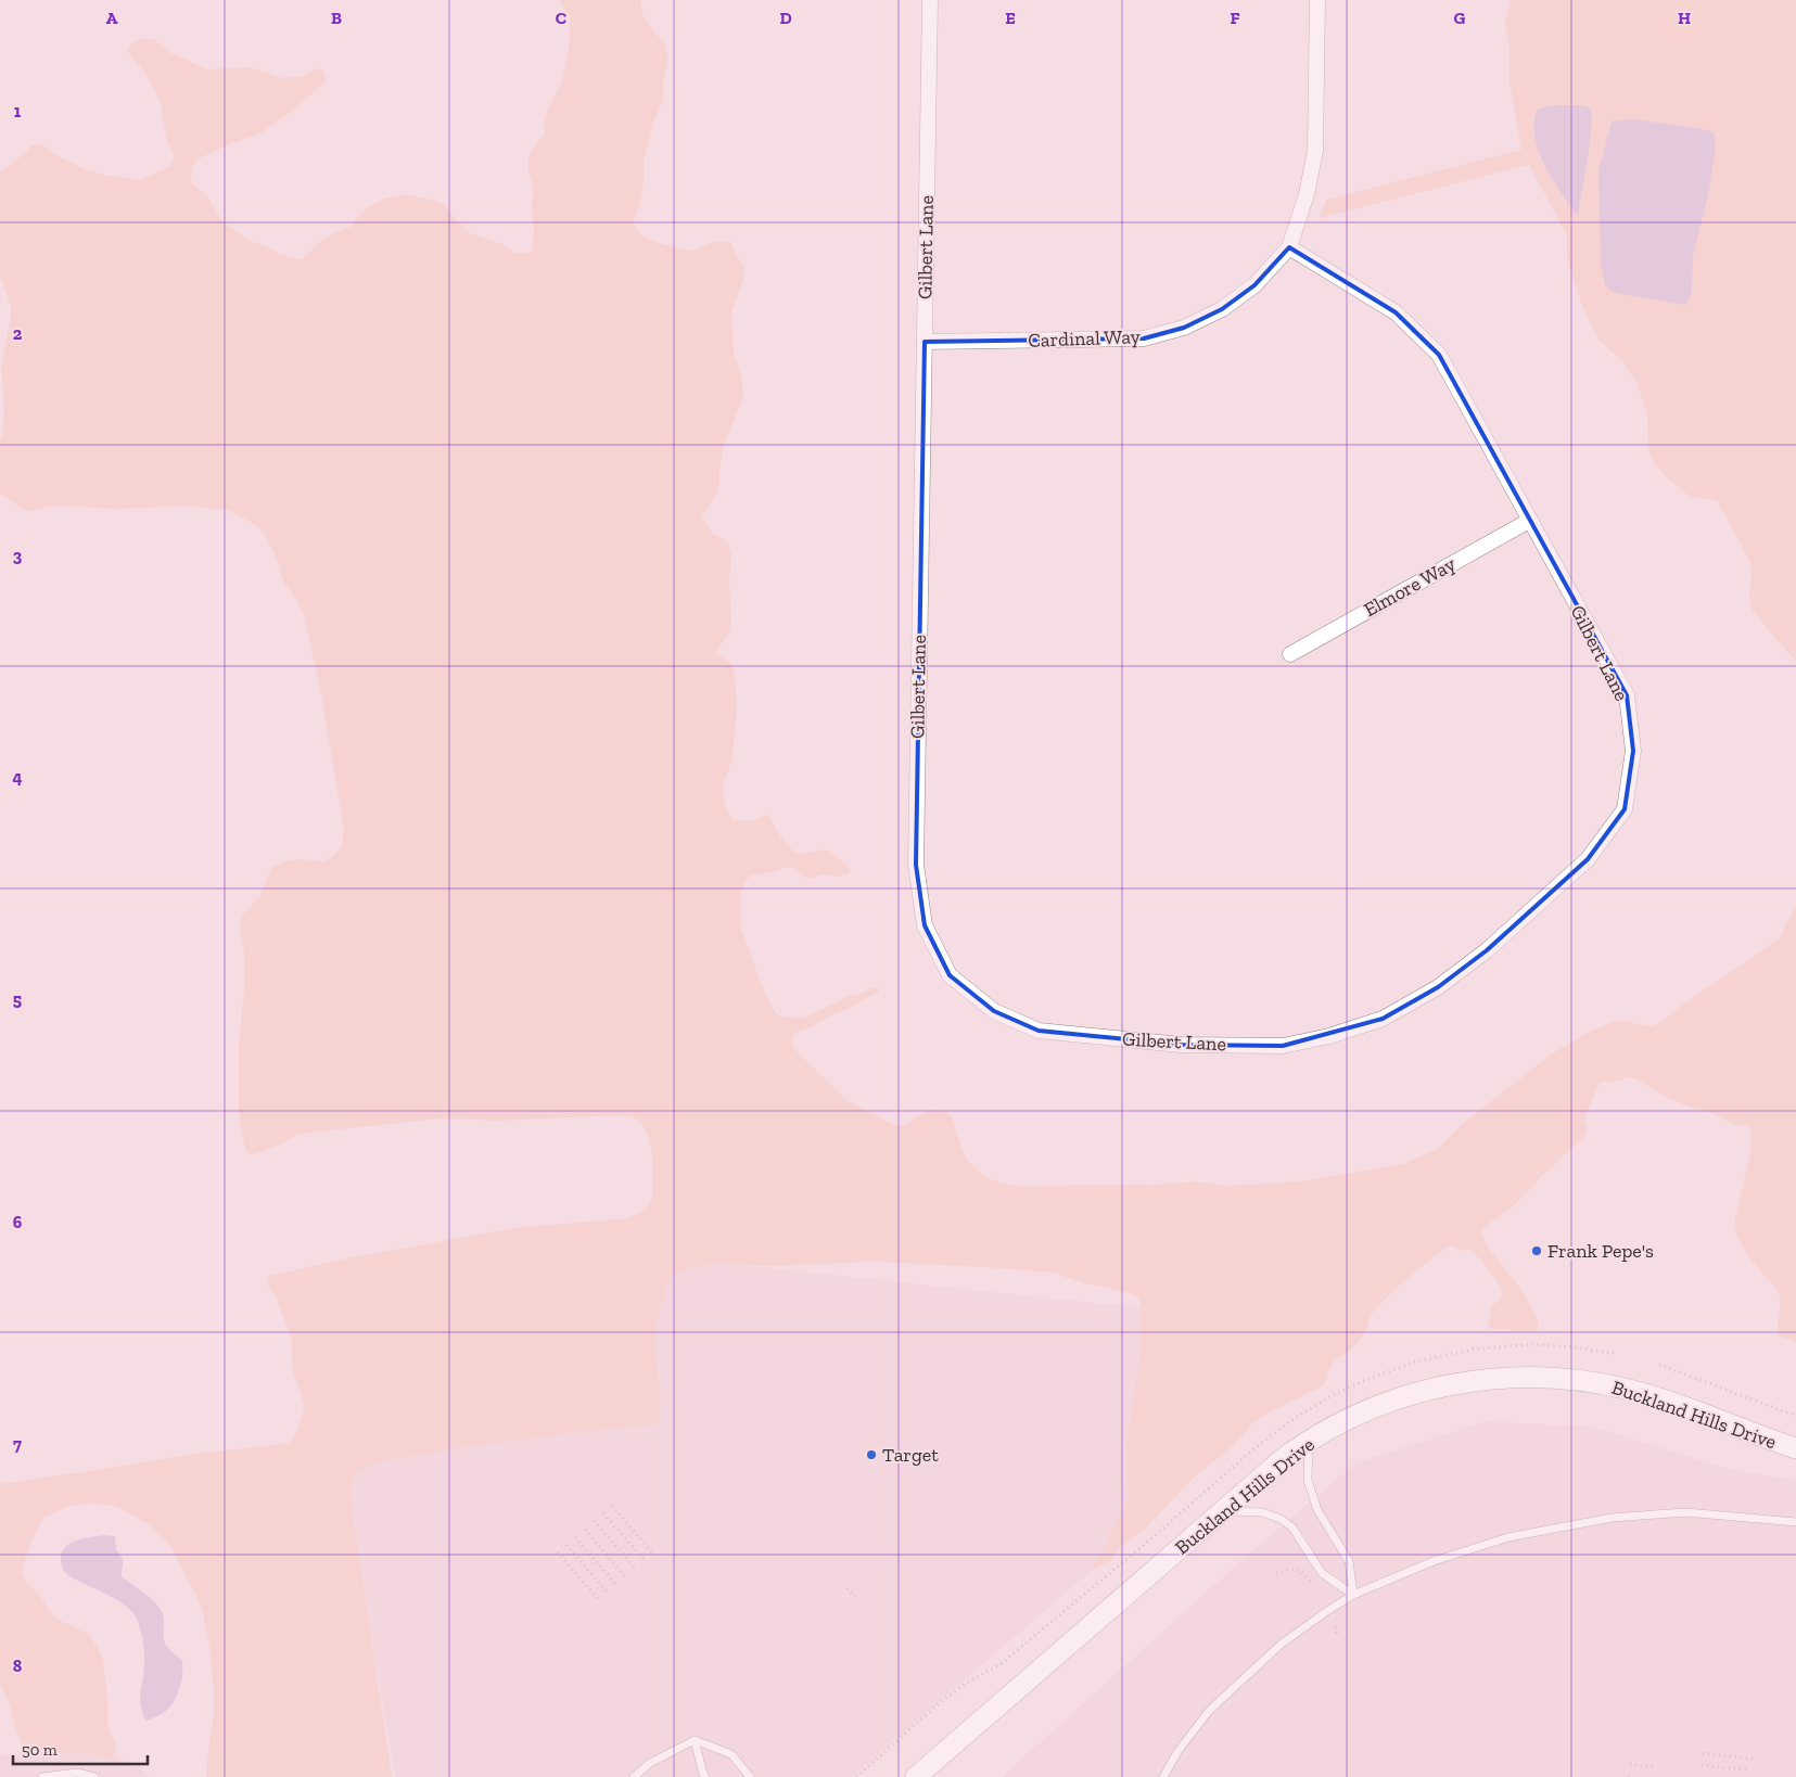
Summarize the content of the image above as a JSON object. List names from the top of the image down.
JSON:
{
  "streets": {
    "street": [
      "Gilbert Lane",
      "Cardinal Way",
      "Elmore Way",
      "Buckland Hills Drive"
    ]
  },
  "crossings": [
    ["Gilbert Lane", "Cardinal Way"],
    ["Gilbert Lane", "Elmore Way"]
  ],
  "places": ["Frank Pepe's", "Target"],
  "scale_bar": "50 m",
  "grid": {
    "columns": [
      "A",
      "B",
      "C",
      "D",
      "E",
      "F",
      "G",
      "H"
    ],
    "rows": [
      "1",
      "2",
      "3",
      "4",
      "5",
      "6",
      "7",
      "8"
    ]
  }
}
